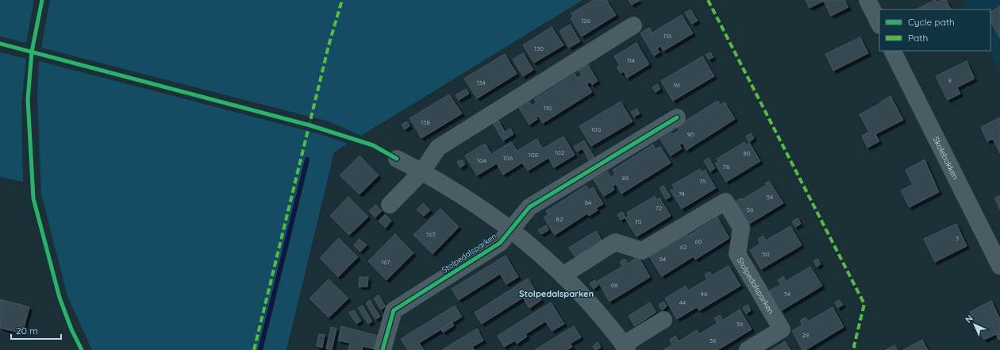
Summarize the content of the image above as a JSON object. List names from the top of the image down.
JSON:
{
  "streets": {
    "street": ["Skolebakken", "Stolpedalsparken"]
  },
  "districts": ["Stolpedalsparken"],
  "house_numbers": [
    "126",
    "116",
    "130",
    "114",
    "8",
    "134",
    "96",
    "110",
    "138",
    "100",
    "90",
    "102",
    "80",
    "108",
    "106",
    "104",
    "78",
    "86",
    "76",
    "74",
    "54",
    "84",
    "72",
    "56",
    "82",
    "70",
    "163",
    "3",
    "60",
    "62",
    "50",
    "64",
    "167",
    "68",
    "46",
    "34",
    "44",
    "36",
    "28",
    "38"
  ],
  "legend": ["Cycle path", "Path"],
  "scale_bar": "20 m",
  "north": "top left"
}
